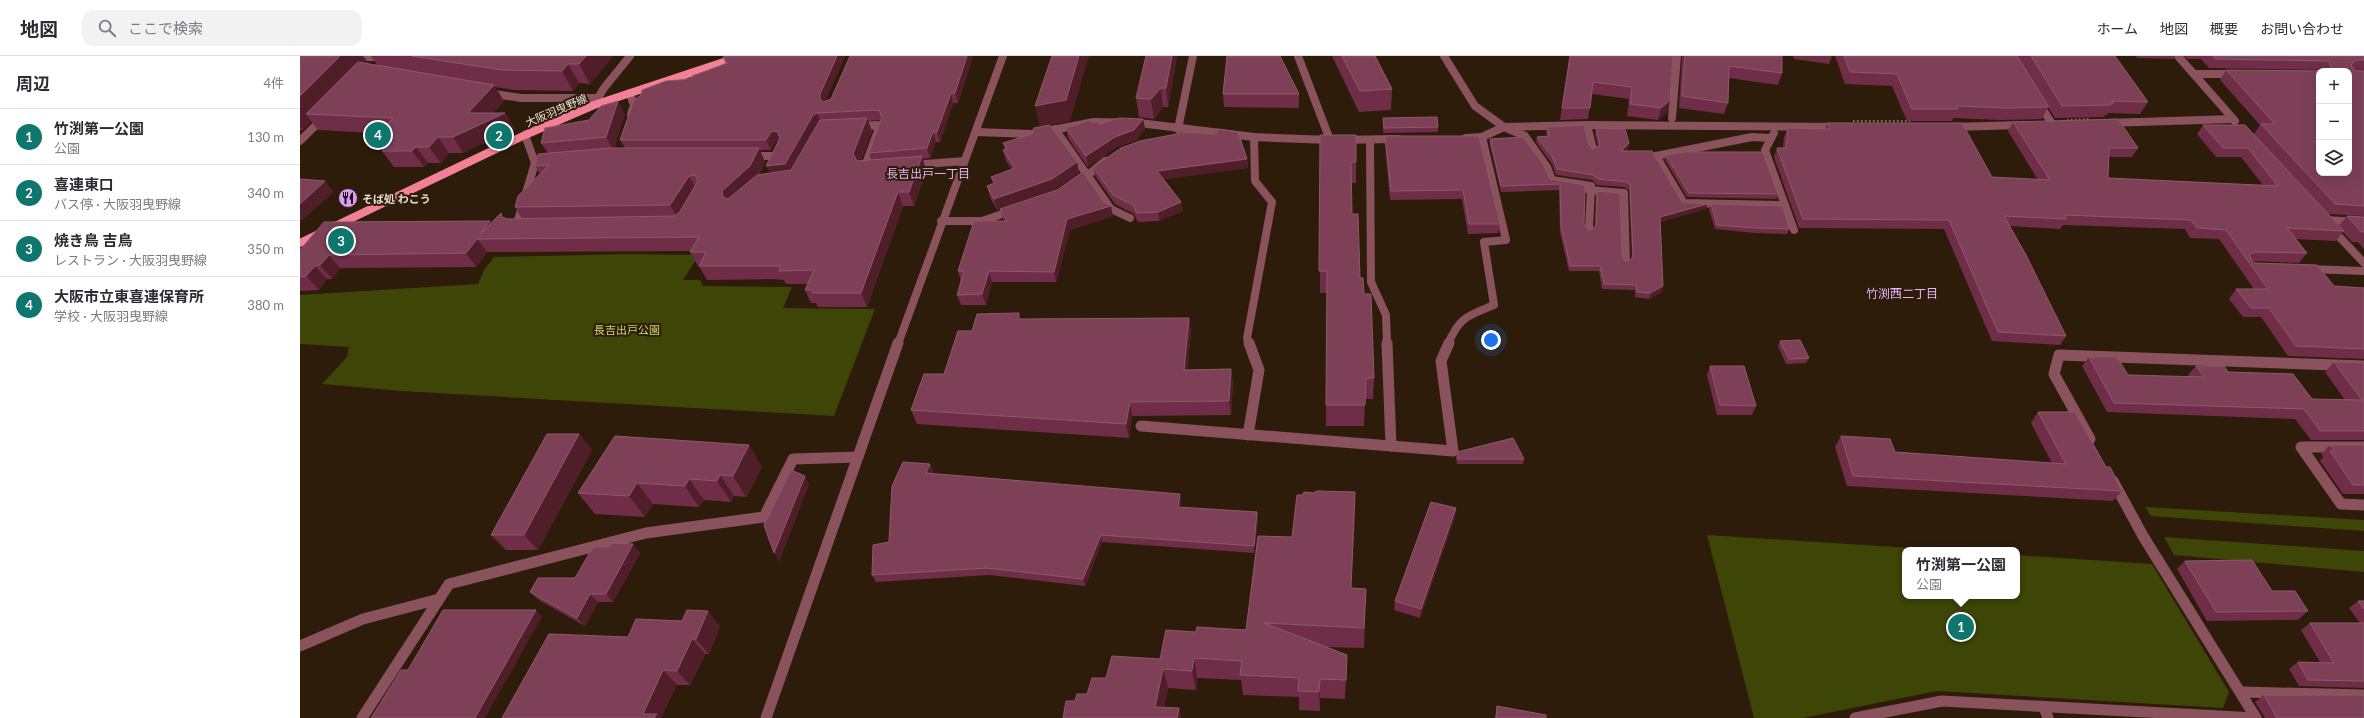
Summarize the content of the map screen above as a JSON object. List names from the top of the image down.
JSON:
{
  "streets": {
    "main road": ["大阪羽曳野線"]
  },
  "districts": ["長吉出戸一丁目", "竹渕西二丁目"],
  "parks": ["長吉出戸公園"],
  "places": {
    "restaurant": ["そば処 わこう"]
  },
  "page": {
    "header": "地図",
    "search": "ここで検索",
    "nav": [
      "ホーム",
      "地図",
      "概要",
      "お問い合わせ"
    ],
    "heading": ["周辺", "4件"],
    "map_buttons": ["+", "−"],
    "list": [
      {
        "mark": "1",
        "name": "竹渕第一公園",
        "note": "公園",
        "value": "130 m"
      },
      {
        "mark": "2",
        "name": "喜連東口",
        "note": "バス停 · 大阪羽曳野線",
        "value": "340 m"
      },
      {
        "mark": "3",
        "name": "焼き鳥 吉鳥",
        "note": "レストラン · 大阪羽曳野線",
        "value": "350 m"
      },
      {
        "mark": "4",
        "name": "大阪市立東喜連保育所",
        "note": "学校 · 大阪羽曳野線",
        "value": "380 m"
      }
    ],
    "pins": [
      "4",
      "2",
      "3",
      "1"
    ],
    "popup": ["竹渕第一公園", "公園"]
  }
}
